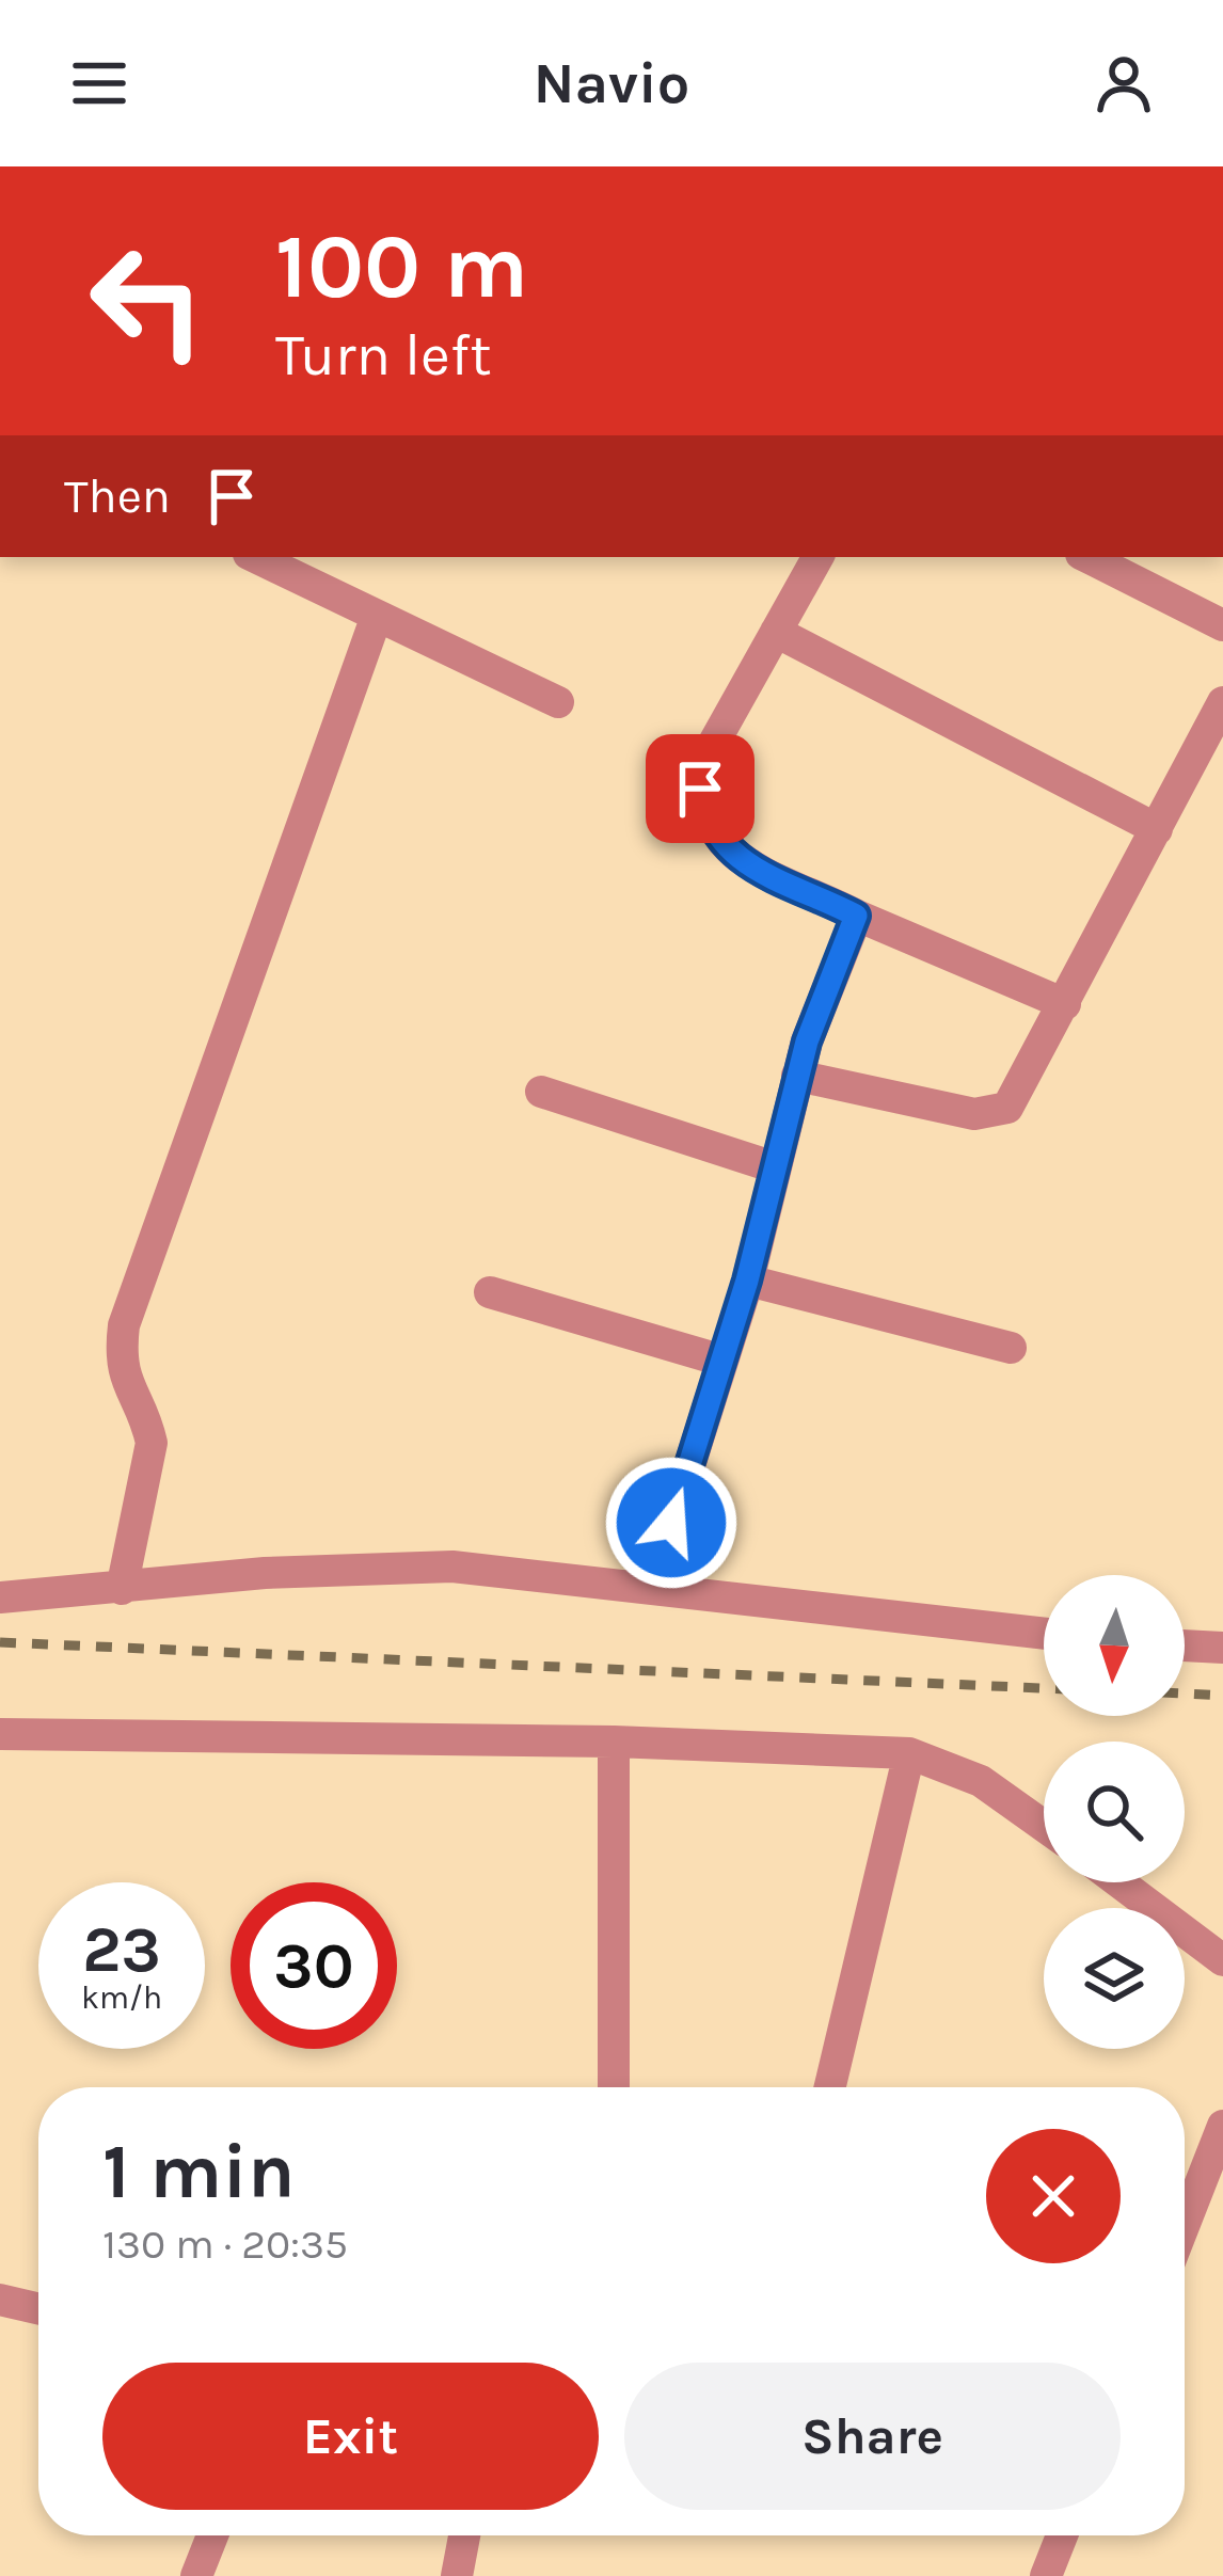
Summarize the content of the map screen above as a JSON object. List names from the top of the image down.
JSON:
{
  "north": "bottom",
  "page": {
    "header": "Navio",
    "turn": ["100 m", "Turn left"],
    "then": "Then",
    "speed": "23 km/h",
    "limit": "30",
    "heading": ["1 min", "130 m · 20:35"],
    "buttons": ["Exit", "Share"]
  }
}
